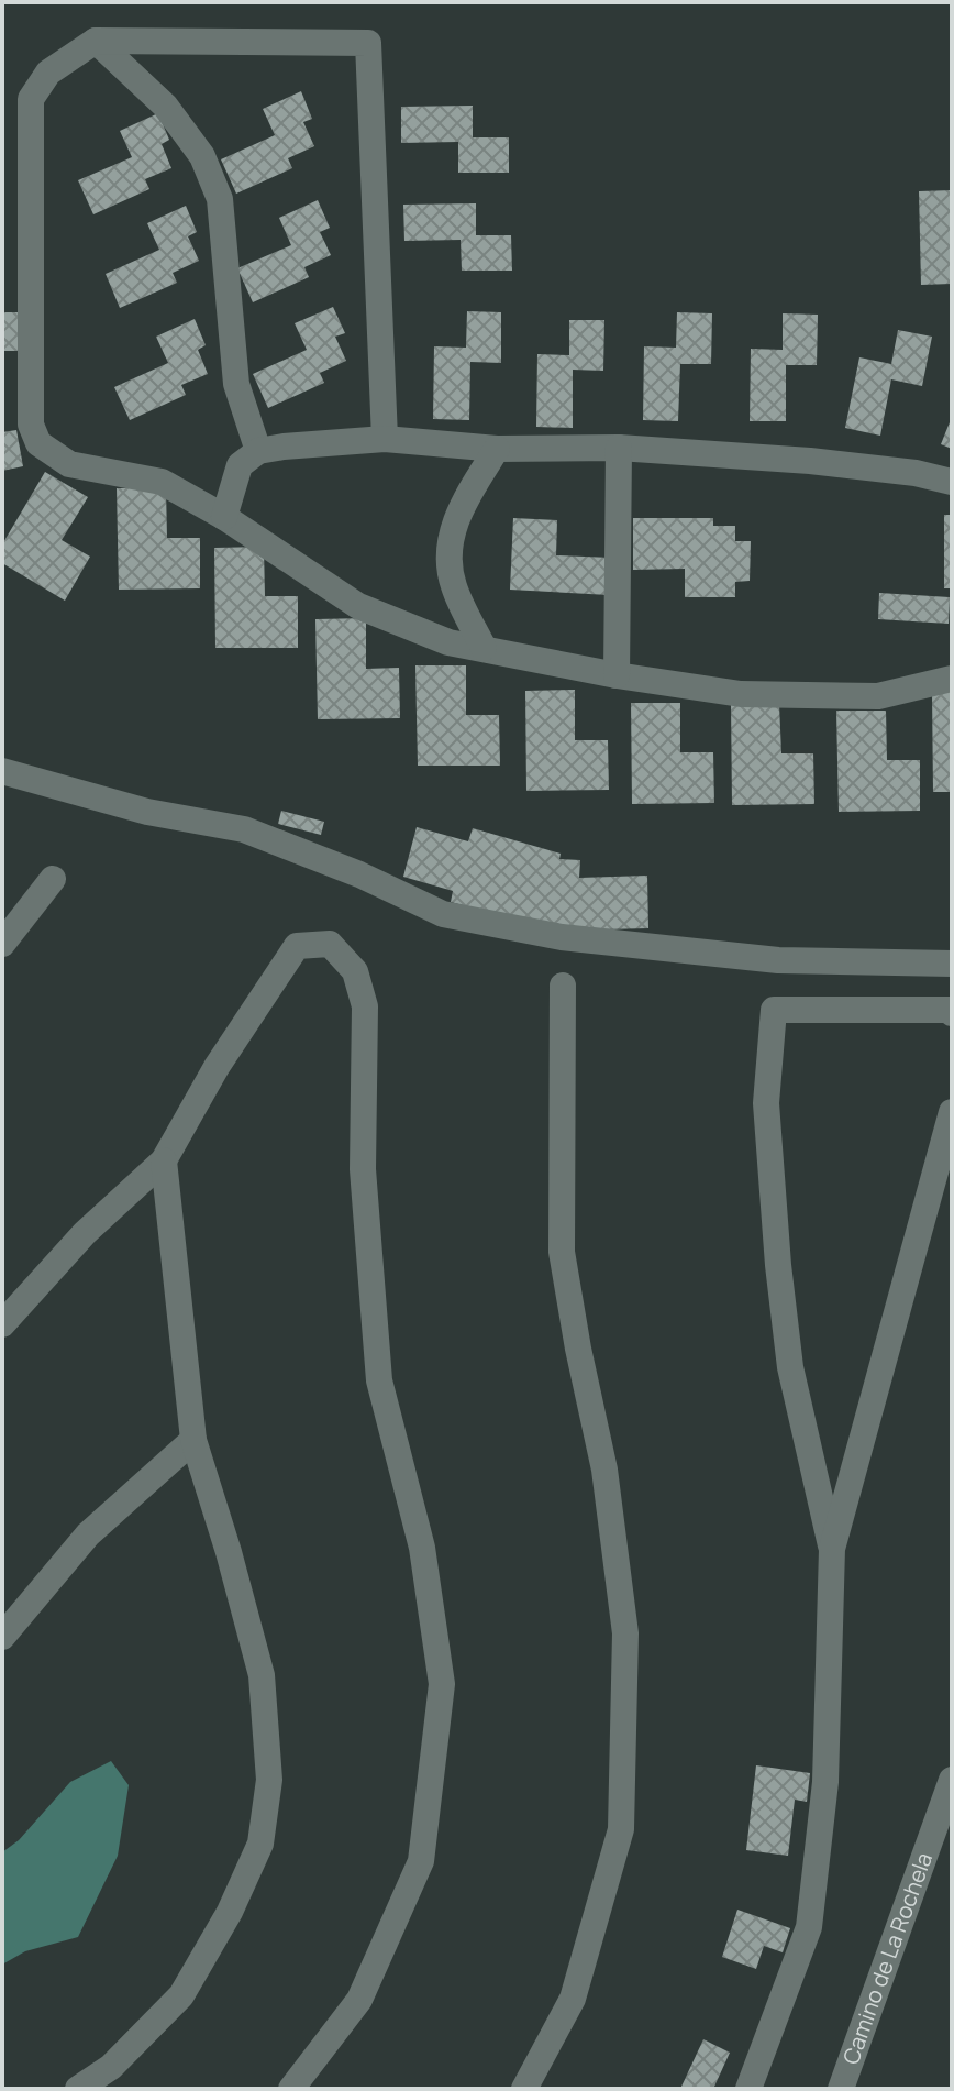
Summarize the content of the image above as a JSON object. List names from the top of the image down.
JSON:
{
  "streets": {
    "street": ["Camino de La Rochela"]
  }
}
